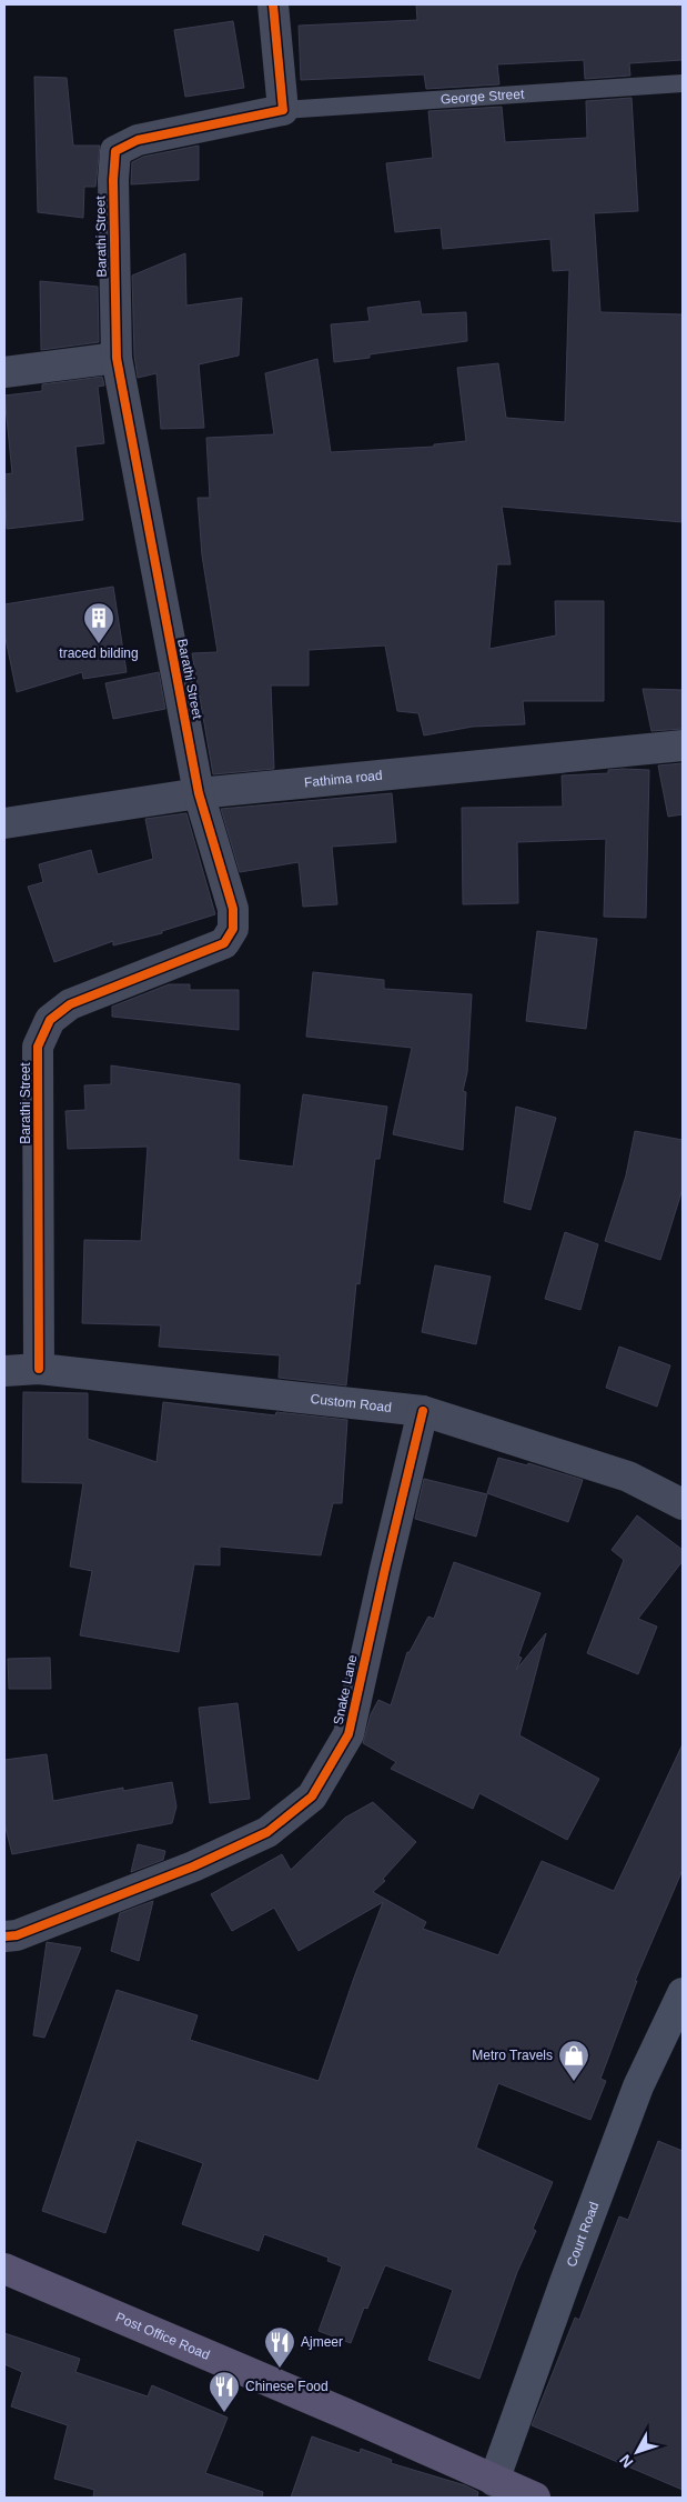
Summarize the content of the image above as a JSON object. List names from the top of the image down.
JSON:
{
  "streets": {
    "main road": ["Post Office Road"],
    "street": [
      "Barathi Street",
      "Fathima road",
      "Custom Road",
      "Snake Lane",
      "Court Road"
    ],
    "lane": ["George Street"]
  },
  "crossings": [
    ["George Street", "Barathi Street"],
    ["Barathi Street", "Fathima road"],
    ["Barathi Street", "Custom Road"],
    ["Custom Road", "Snake Lane"],
    ["Court Road", "Post Office Road"]
  ],
  "places": {
    "building": ["traced bilding"],
    "shop": ["Metro Travels"],
    "restaurant": ["Ajmeer", "Chinese Food"]
  },
  "north": "bottom left"
}
